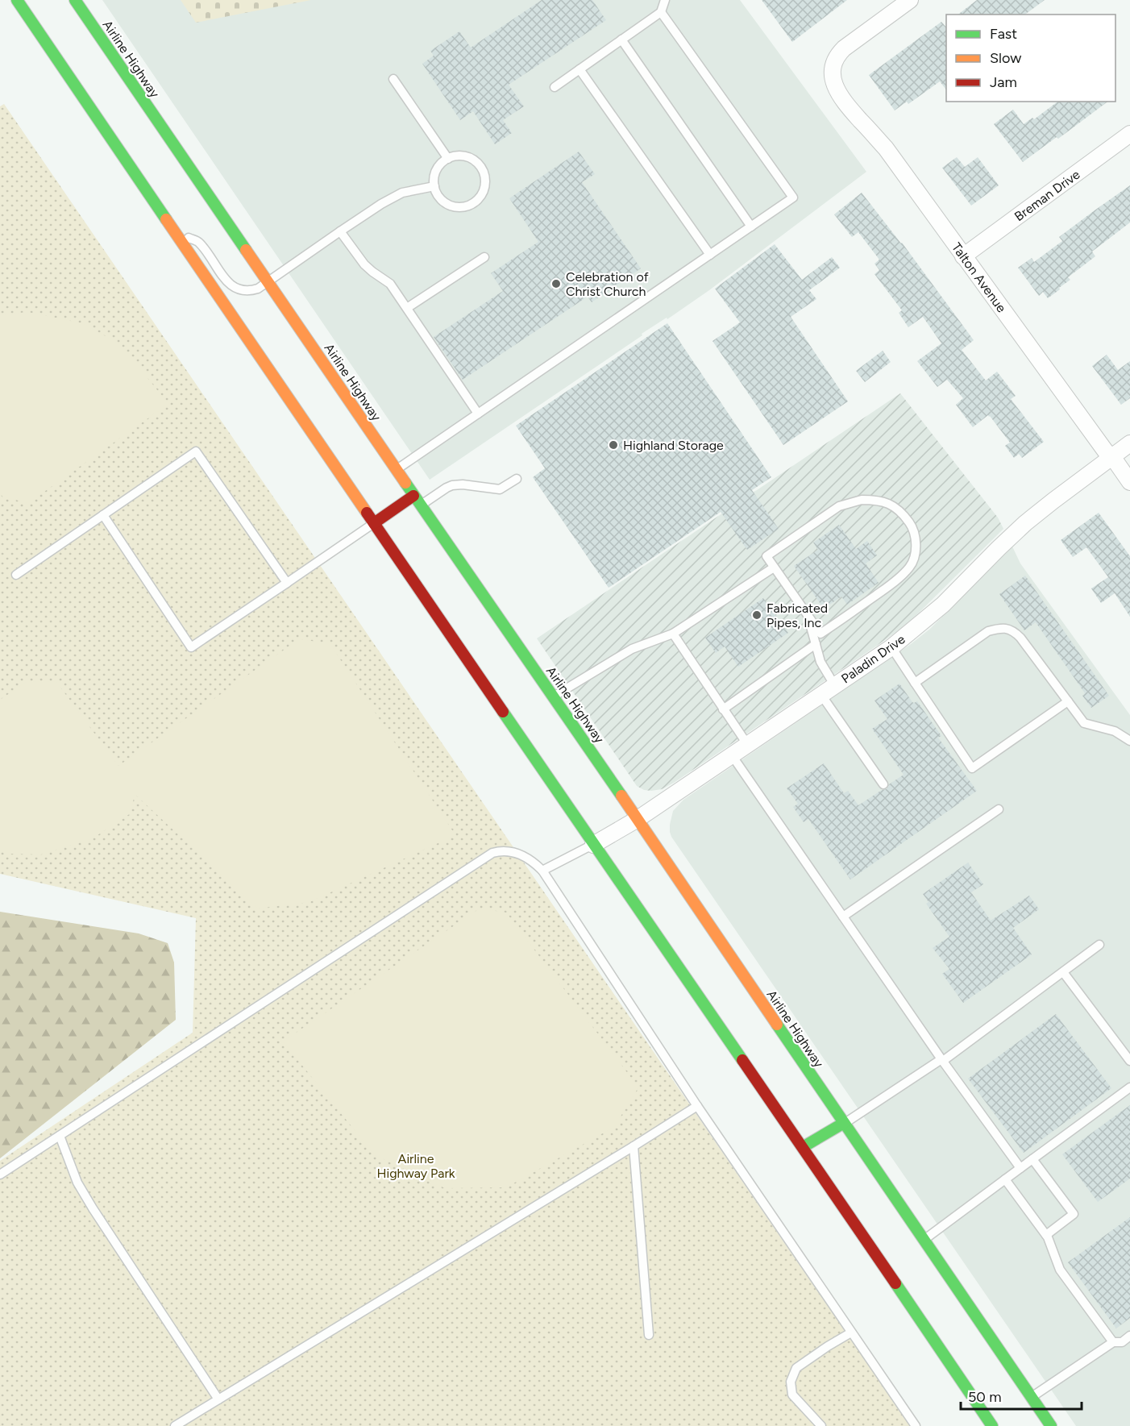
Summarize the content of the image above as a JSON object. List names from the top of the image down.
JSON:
{
  "streets": {
    "highway": ["Airline Highway"],
    "street": ["Breman Drive", "Talton Avenue", "Paladin Drive"]
  },
  "crossings": [
    ["Airline Highway", "Paladin Drive"],
    ["Breman Drive", "Talton Avenue"],
    ["Talton Avenue", "Paladin Drive"]
  ],
  "parks": ["Airline Highway Park"],
  "places": ["Celebration of Christ Church", "Highland Storage", "Fabricated Pipes, Inc"],
  "legend": ["Fast", "Slow", "Jam"],
  "scale_bar": "50 m"
}
